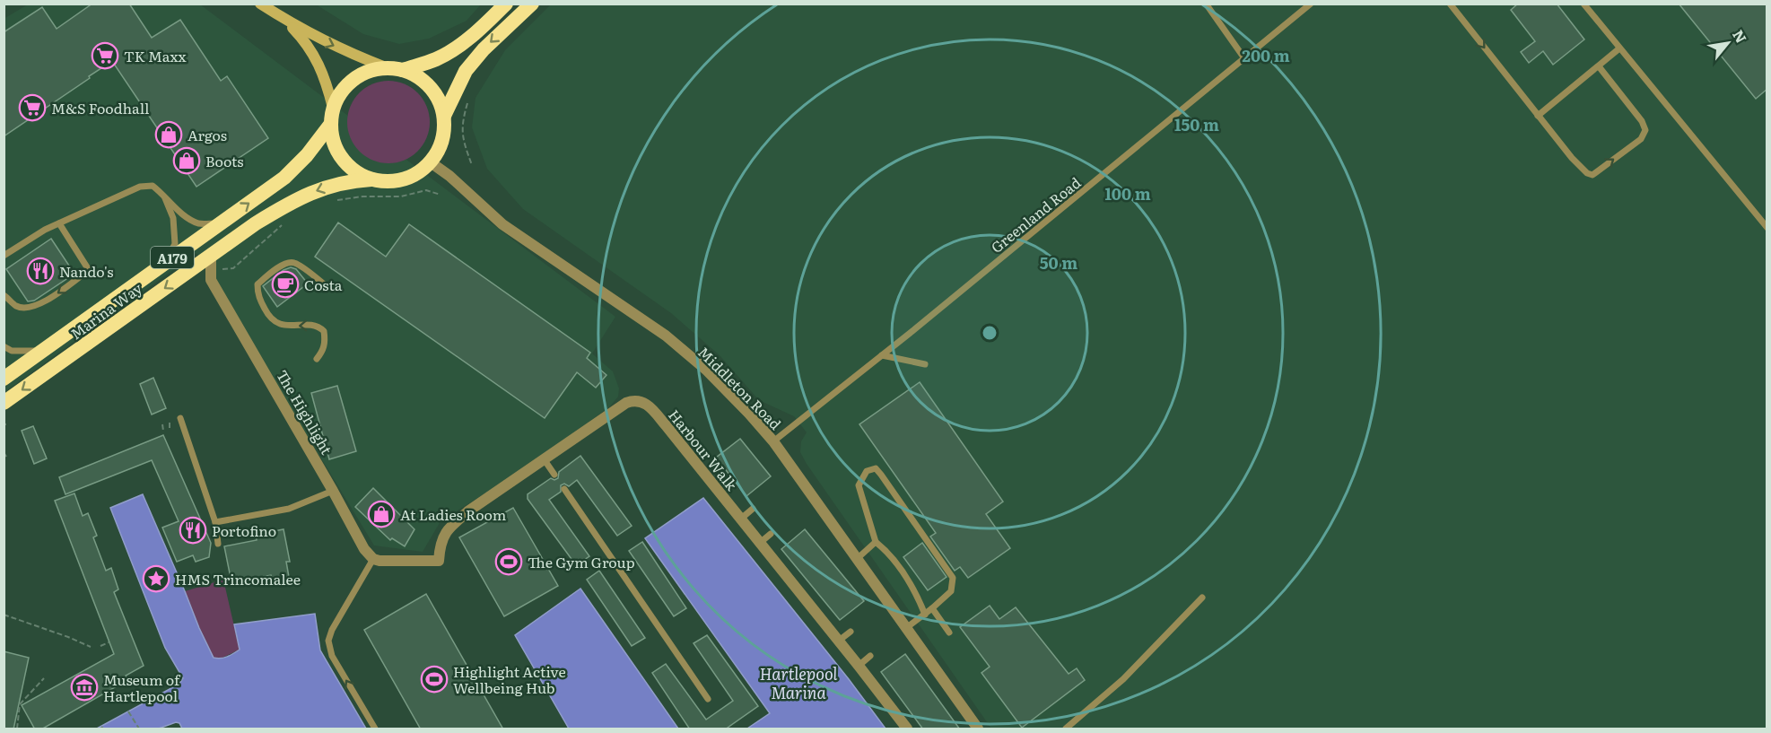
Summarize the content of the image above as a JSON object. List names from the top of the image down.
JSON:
{
  "streets": {
    "highway": ["A179", "Marina Way"],
    "street": ["Middleton Road", "The Highlight", "Harbour Walk"],
    "lane": ["Greenland Road"]
  },
  "crossings": [
    ["Greenland Road", "Middleton Road"],
    ["A179", "Marina Way"],
    ["A179", "Middleton Road"],
    ["Marina Way", "Middleton Road"],
    ["The Highlight", "Harbour Walk"]
  ],
  "water": ["Hartlepool Marina"],
  "places": {
    "supermarket": ["TK Maxx", "M&S Foodhall"],
    "shop": ["Argos", "Boots", "At Ladies Room"],
    "restaurant": ["Nando's", "Portofino"],
    "cafe": ["Costa"],
    "sports": ["The Gym Group", "Highlight Active Wellbeing Hub"],
    "place": ["HMS Trincomalee"],
    "museum": ["Museum of Hartlepool"]
  },
  "north": "top right",
  "rings": [
    "200 m",
    "150 m",
    "100 m",
    "50 m"
  ]
}
